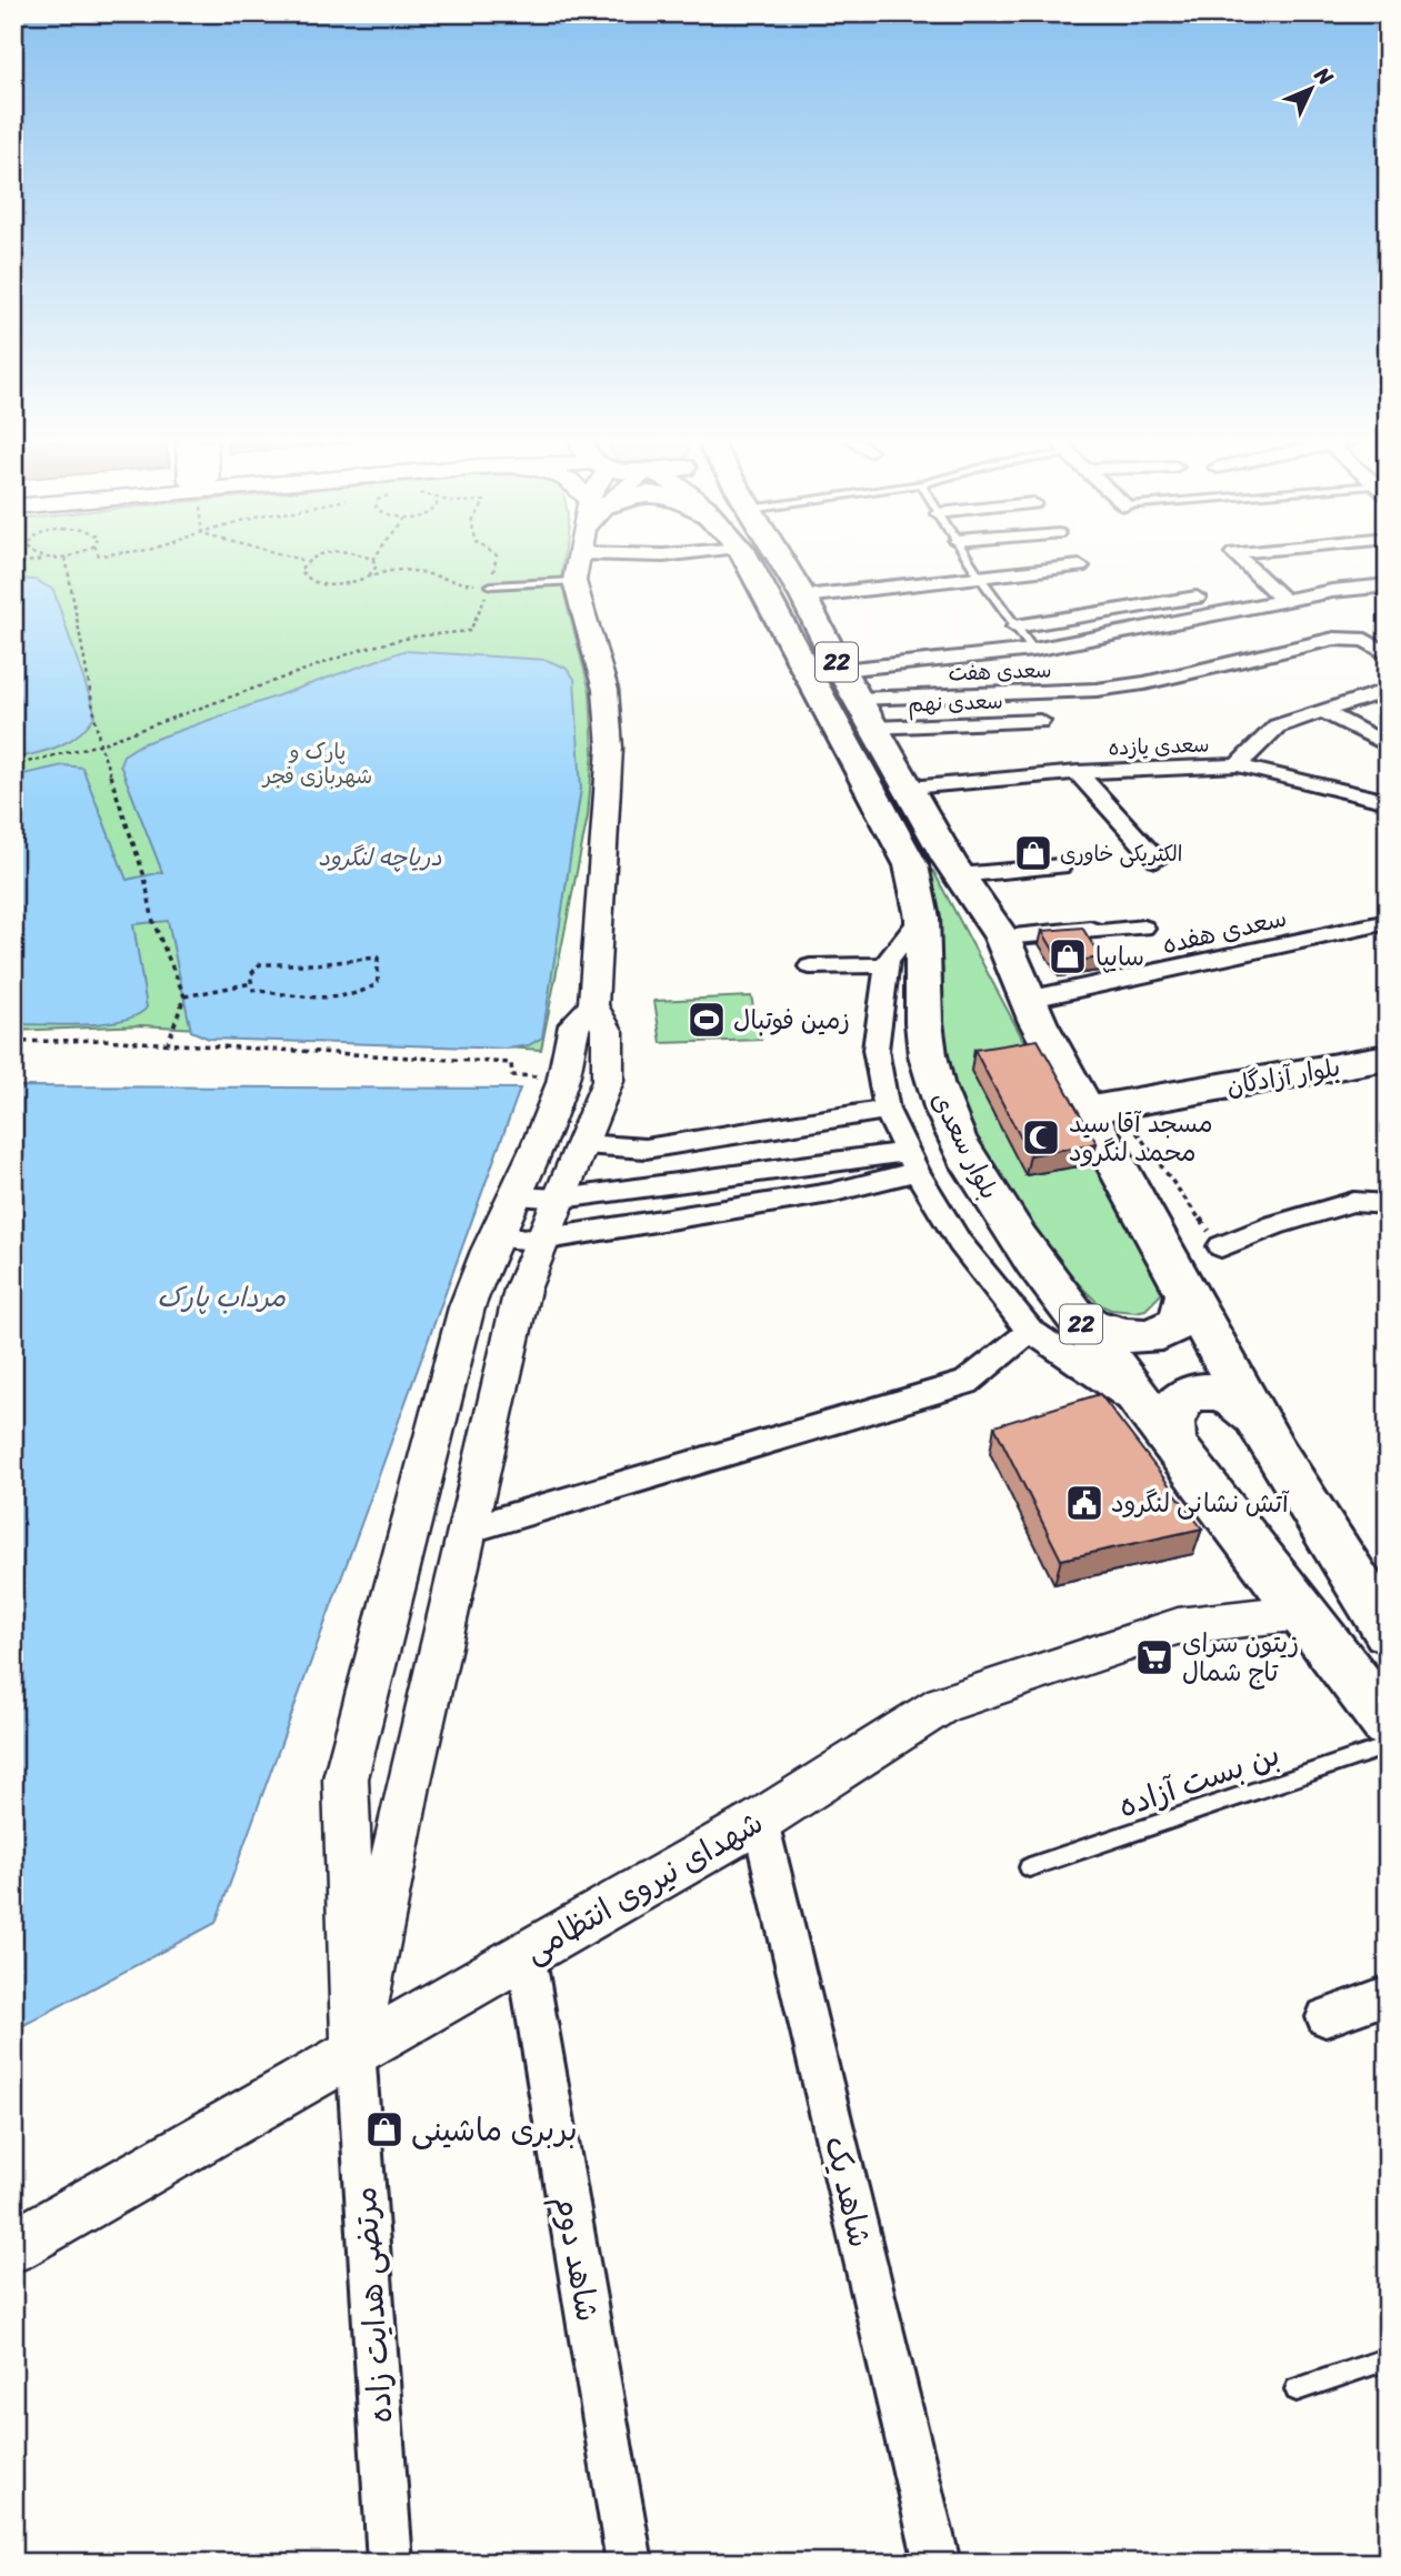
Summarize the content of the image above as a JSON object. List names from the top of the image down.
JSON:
{
  "streets": {
    "main road": ["22", "بلوار آزادگان", "بلوار سعدی"],
    "street": [
      "سعدی هفت",
      "سعدی نهم",
      "سعدی یازده",
      "سعدی هفده",
      "شهدای نیروی انتظامی",
      "شاهد یک",
      "شاهد دوم",
      "مرتضی هدایت زاده"
    ],
    "lane": ["بن بست آزاده"]
  },
  "crossings": [
    ["سعدی هفت", "بلوار سعدی"],
    ["سعدی نهم", "بلوار سعدی"],
    ["سعدی یازده", "بلوار سعدی"],
    ["سعدی هفده", "بلوار سعدی"],
    ["بلوار آزادگان", "بلوار سعدی"],
    ["بلوار سعدی", "شهدای نیروی انتظامی"],
    ["شهدای نیروی انتظامی", "شاهد یک"],
    ["شهدای نیروی انتظامی", "شاهد دوم"],
    ["شهدای نیروی انتظامی", "مرتضی هدایت زاده"]
  ],
  "water": ["دریاچه لنگرود", "مرداب پارک"],
  "parks": ["پارک و شهربازی فجر"],
  "places": {
    "shop": ["الکتریکی خاوری", "سایپا", "بربری ماشینی"],
    "sports": ["زمین فوتبال"],
    "mosque": ["مسجد آقا سید محمد لنگرود"],
    "public building": ["آتش نشانی لنگرود"],
    "supermarket": ["زیتون سرای تاج شمال"]
  },
  "north": "top right"
}
